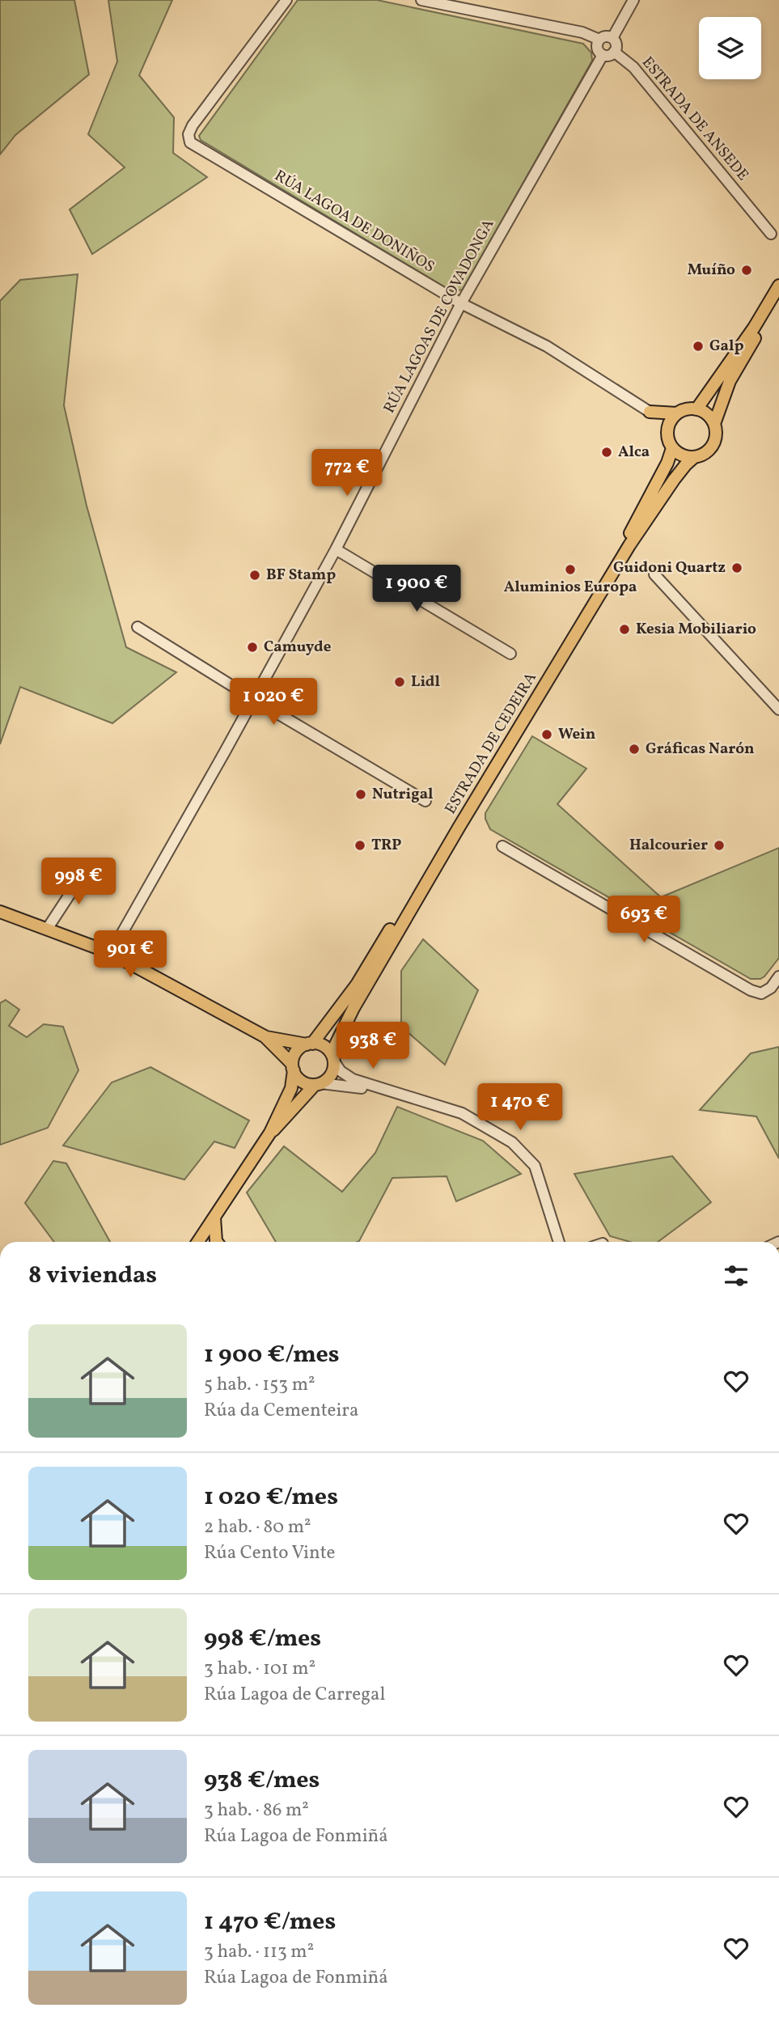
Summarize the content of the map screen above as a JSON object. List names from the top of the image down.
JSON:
{
  "streets": {
    "main road": ["ESTRADA DE CEDEIRA"],
    "street": ["ESTRADA DE ANSEDE", "RÚA LAGOA DE DONIÑOS", "RÚA LAGOAS DE COVADONGA"]
  },
  "crossings": [
    ["ESTRADA DE ANSEDE", "RÚA LAGOAS DE COVADONGA"],
    ["RÚA LAGOA DE DONIÑOS", "RÚA LAGOAS DE COVADONGA"]
  ],
  "places": [
    "Muíño",
    "Galp",
    "Alca",
    "Guidoni Quartz",
    "Aluminios Europa",
    "BF Stamp",
    "Kesia Mobiliario",
    "Camuyde",
    "Lidl",
    "Wein",
    "Gráficas Narón",
    "Nutrigal",
    "TRP",
    "Halcourier"
  ],
  "page": {
    "price": [
      "772 €",
      "1 900 €",
      "1 020 €",
      "998 €",
      "693 €",
      "901 €",
      "938 €",
      "1 470 €"
    ],
    "heading": "8 viviendas",
    "list": [
      {
        "name": "1 900 €/mes",
        "note": "5 hab. · 153 m² · Rúa da Cementeira"
      },
      {
        "name": "1 020 €/mes",
        "note": "2 hab. · 80 m² · Rúa Cento Vinte"
      },
      {
        "name": "998 €/mes",
        "note": "3 hab. · 101 m² · Rúa Lagoa de Carregal"
      },
      {
        "name": "938 €/mes",
        "note": "3 hab. · 86 m² · Rúa Lagoa de Fonmiñá"
      },
      {
        "name": "1 470 €/mes",
        "note": "3 hab. · 113 m² · Rúa Lagoa de Fonmiñá"
      }
    ]
  }
}
